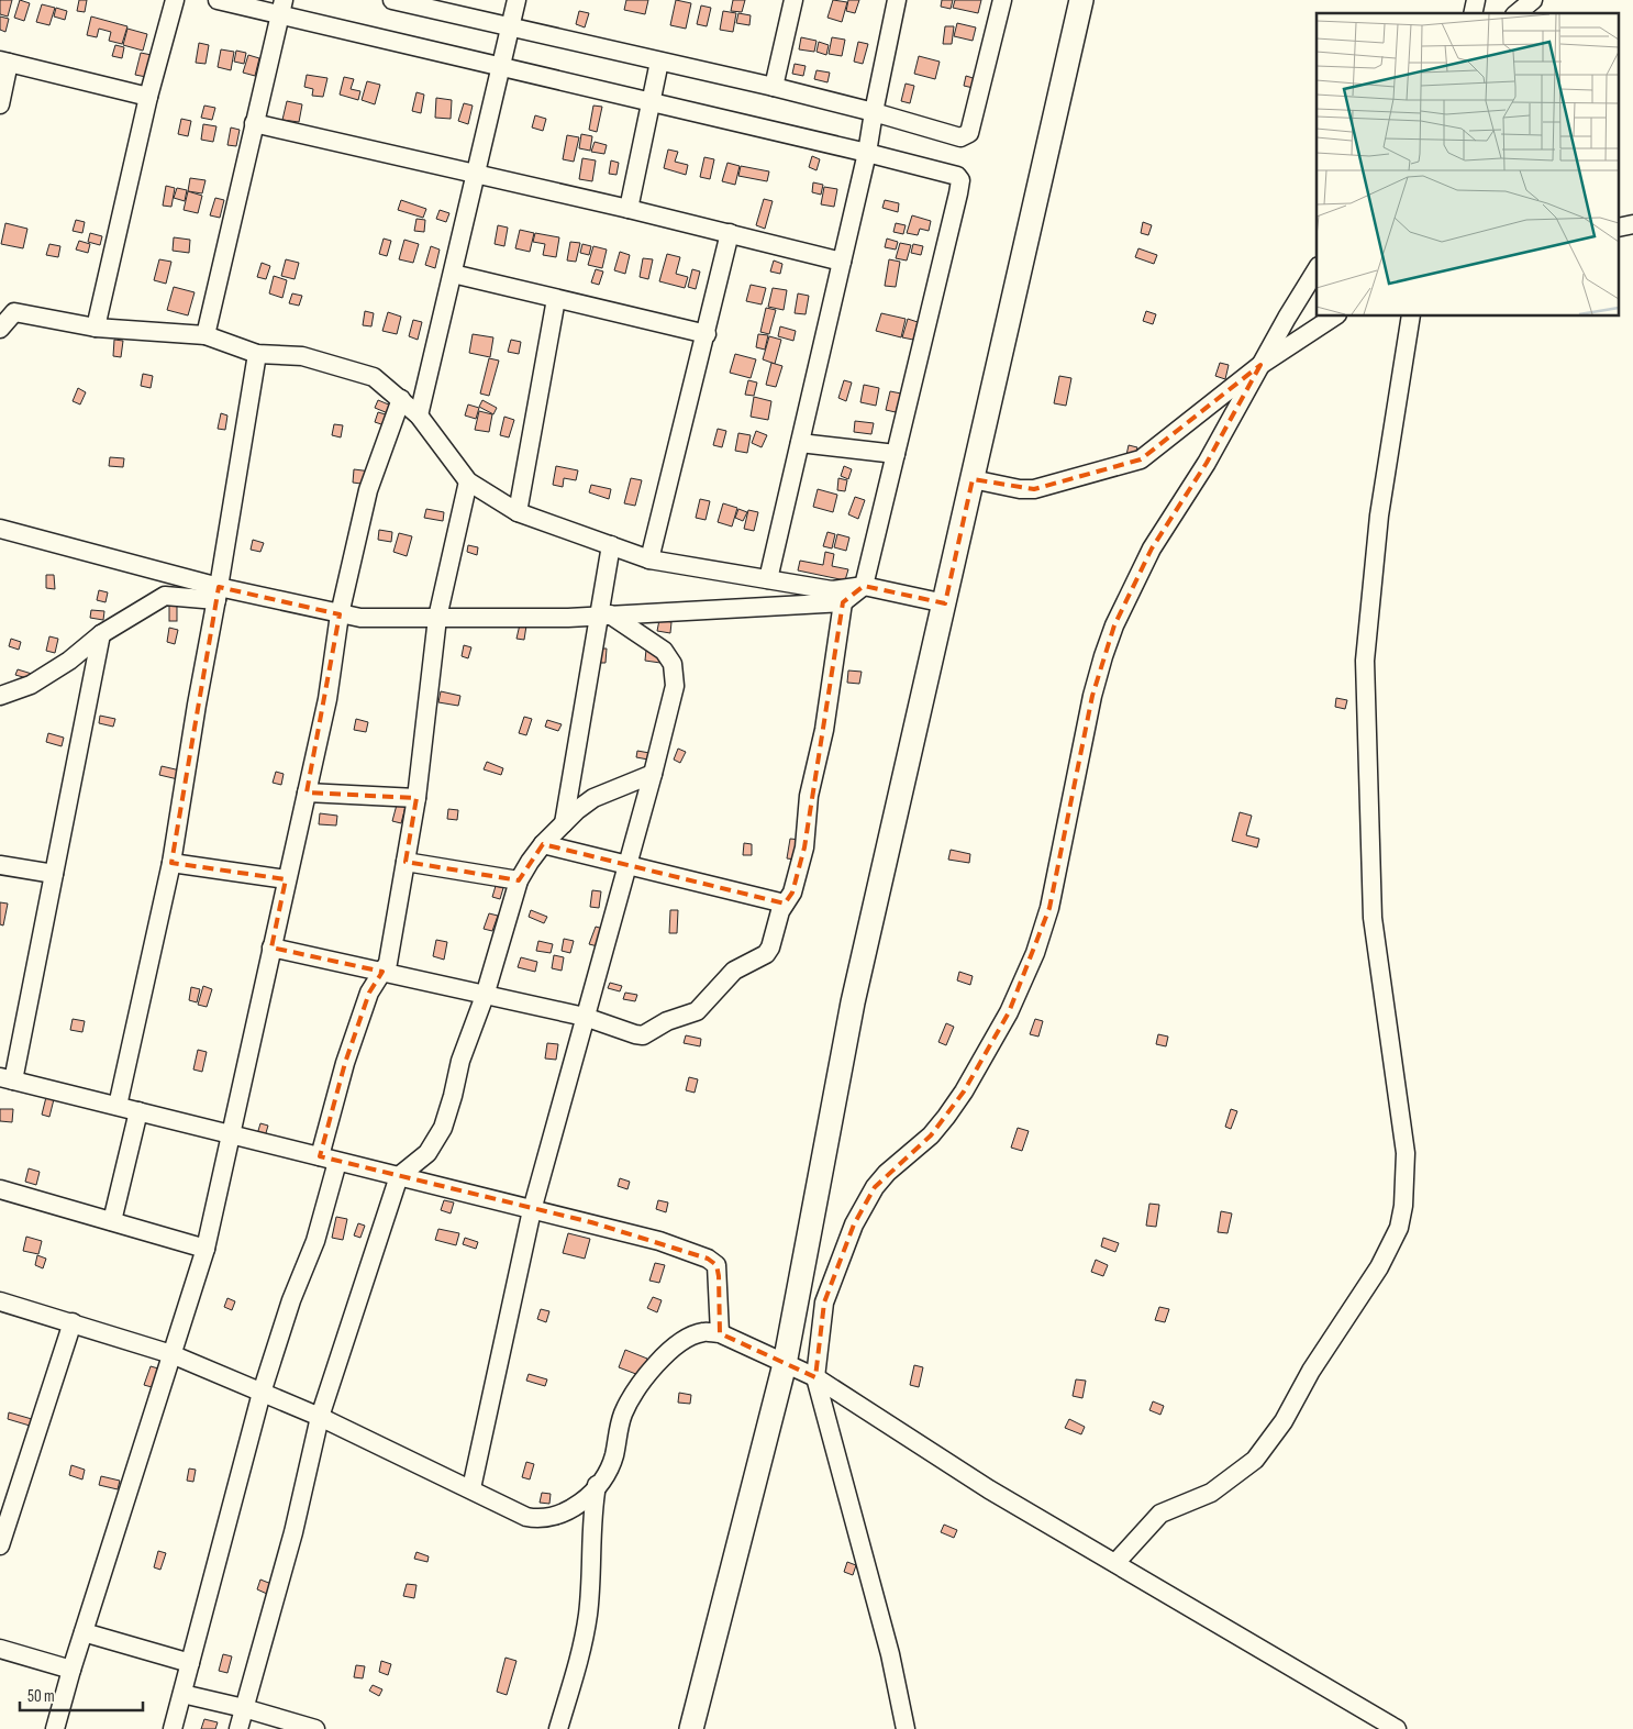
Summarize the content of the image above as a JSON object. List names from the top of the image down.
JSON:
{
  "scale_bar": "50 m"
}
